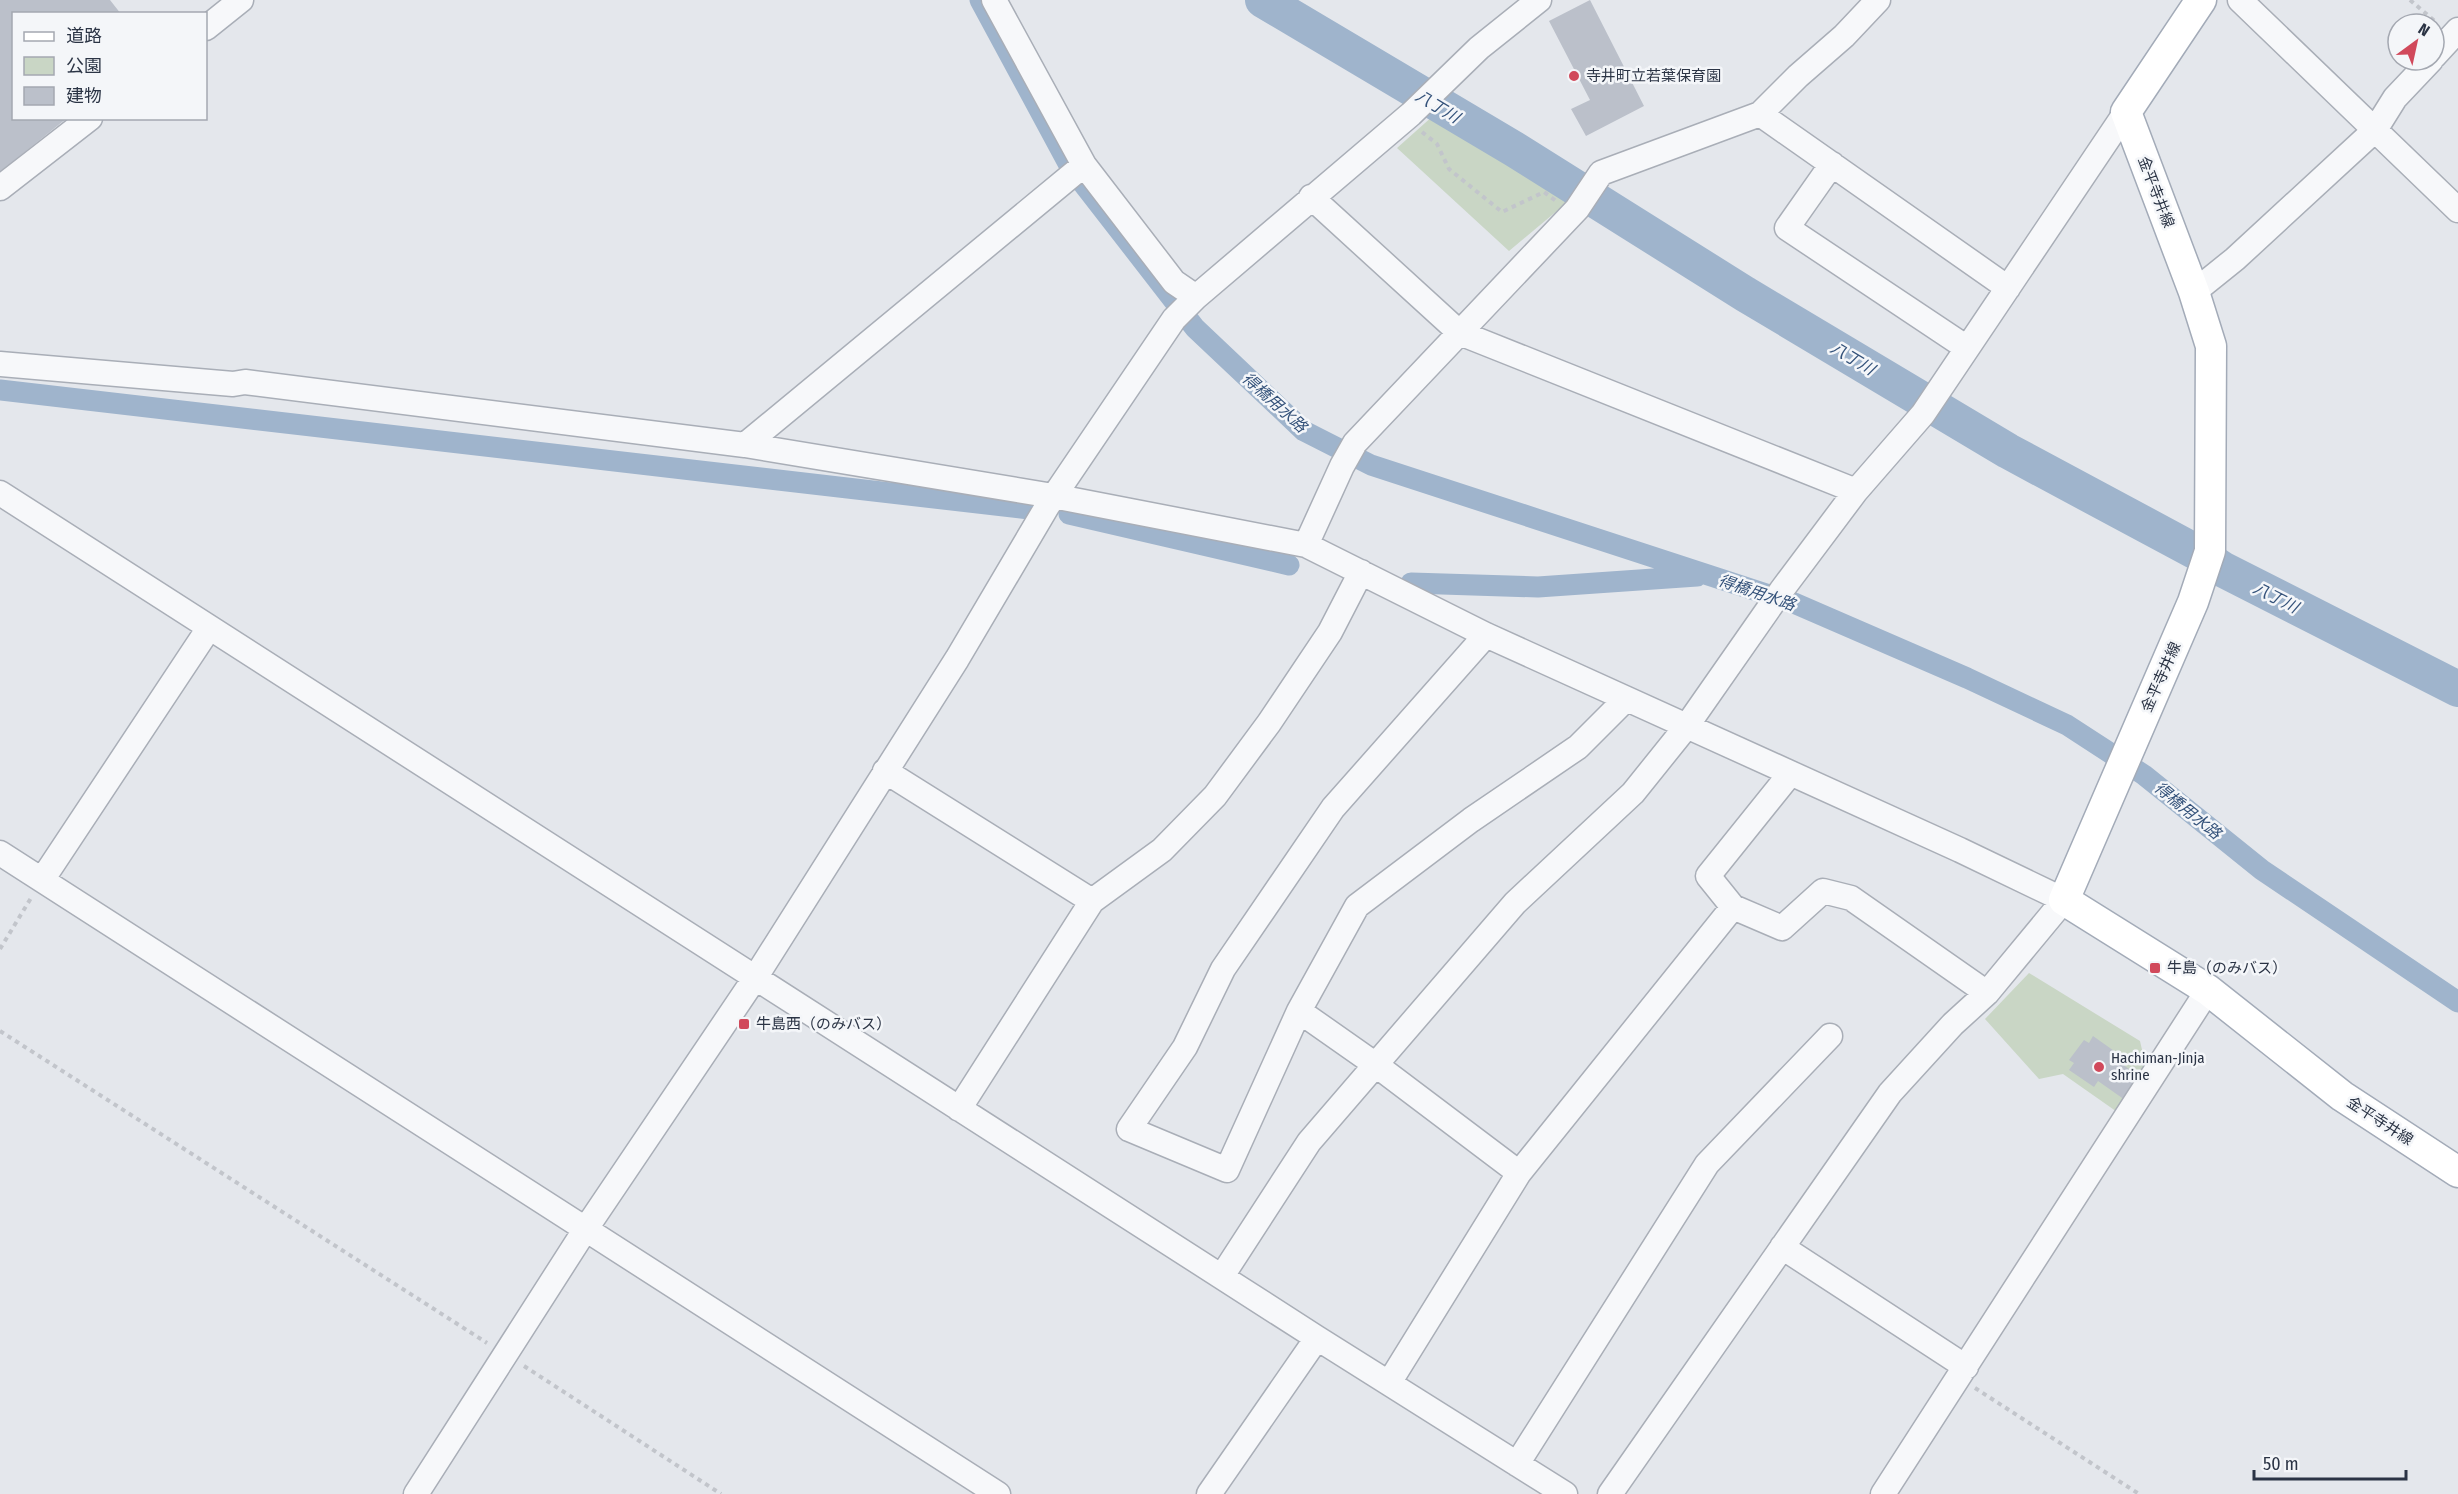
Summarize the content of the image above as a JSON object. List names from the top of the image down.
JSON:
{
  "streets": {
    "main road": ["金平寺井線"]
  },
  "water": ["八丁川", "得橋用水路"],
  "places": {
    "other": ["寺井町立若葉保育園", "Hachiman-Jinja shrine"],
    "transit": ["牛島（のみバス）", "牛島西（のみバス）"]
  },
  "legend": ["道路", "公園", "建物"],
  "scale_bar": "50 m",
  "north": "top right"
}
